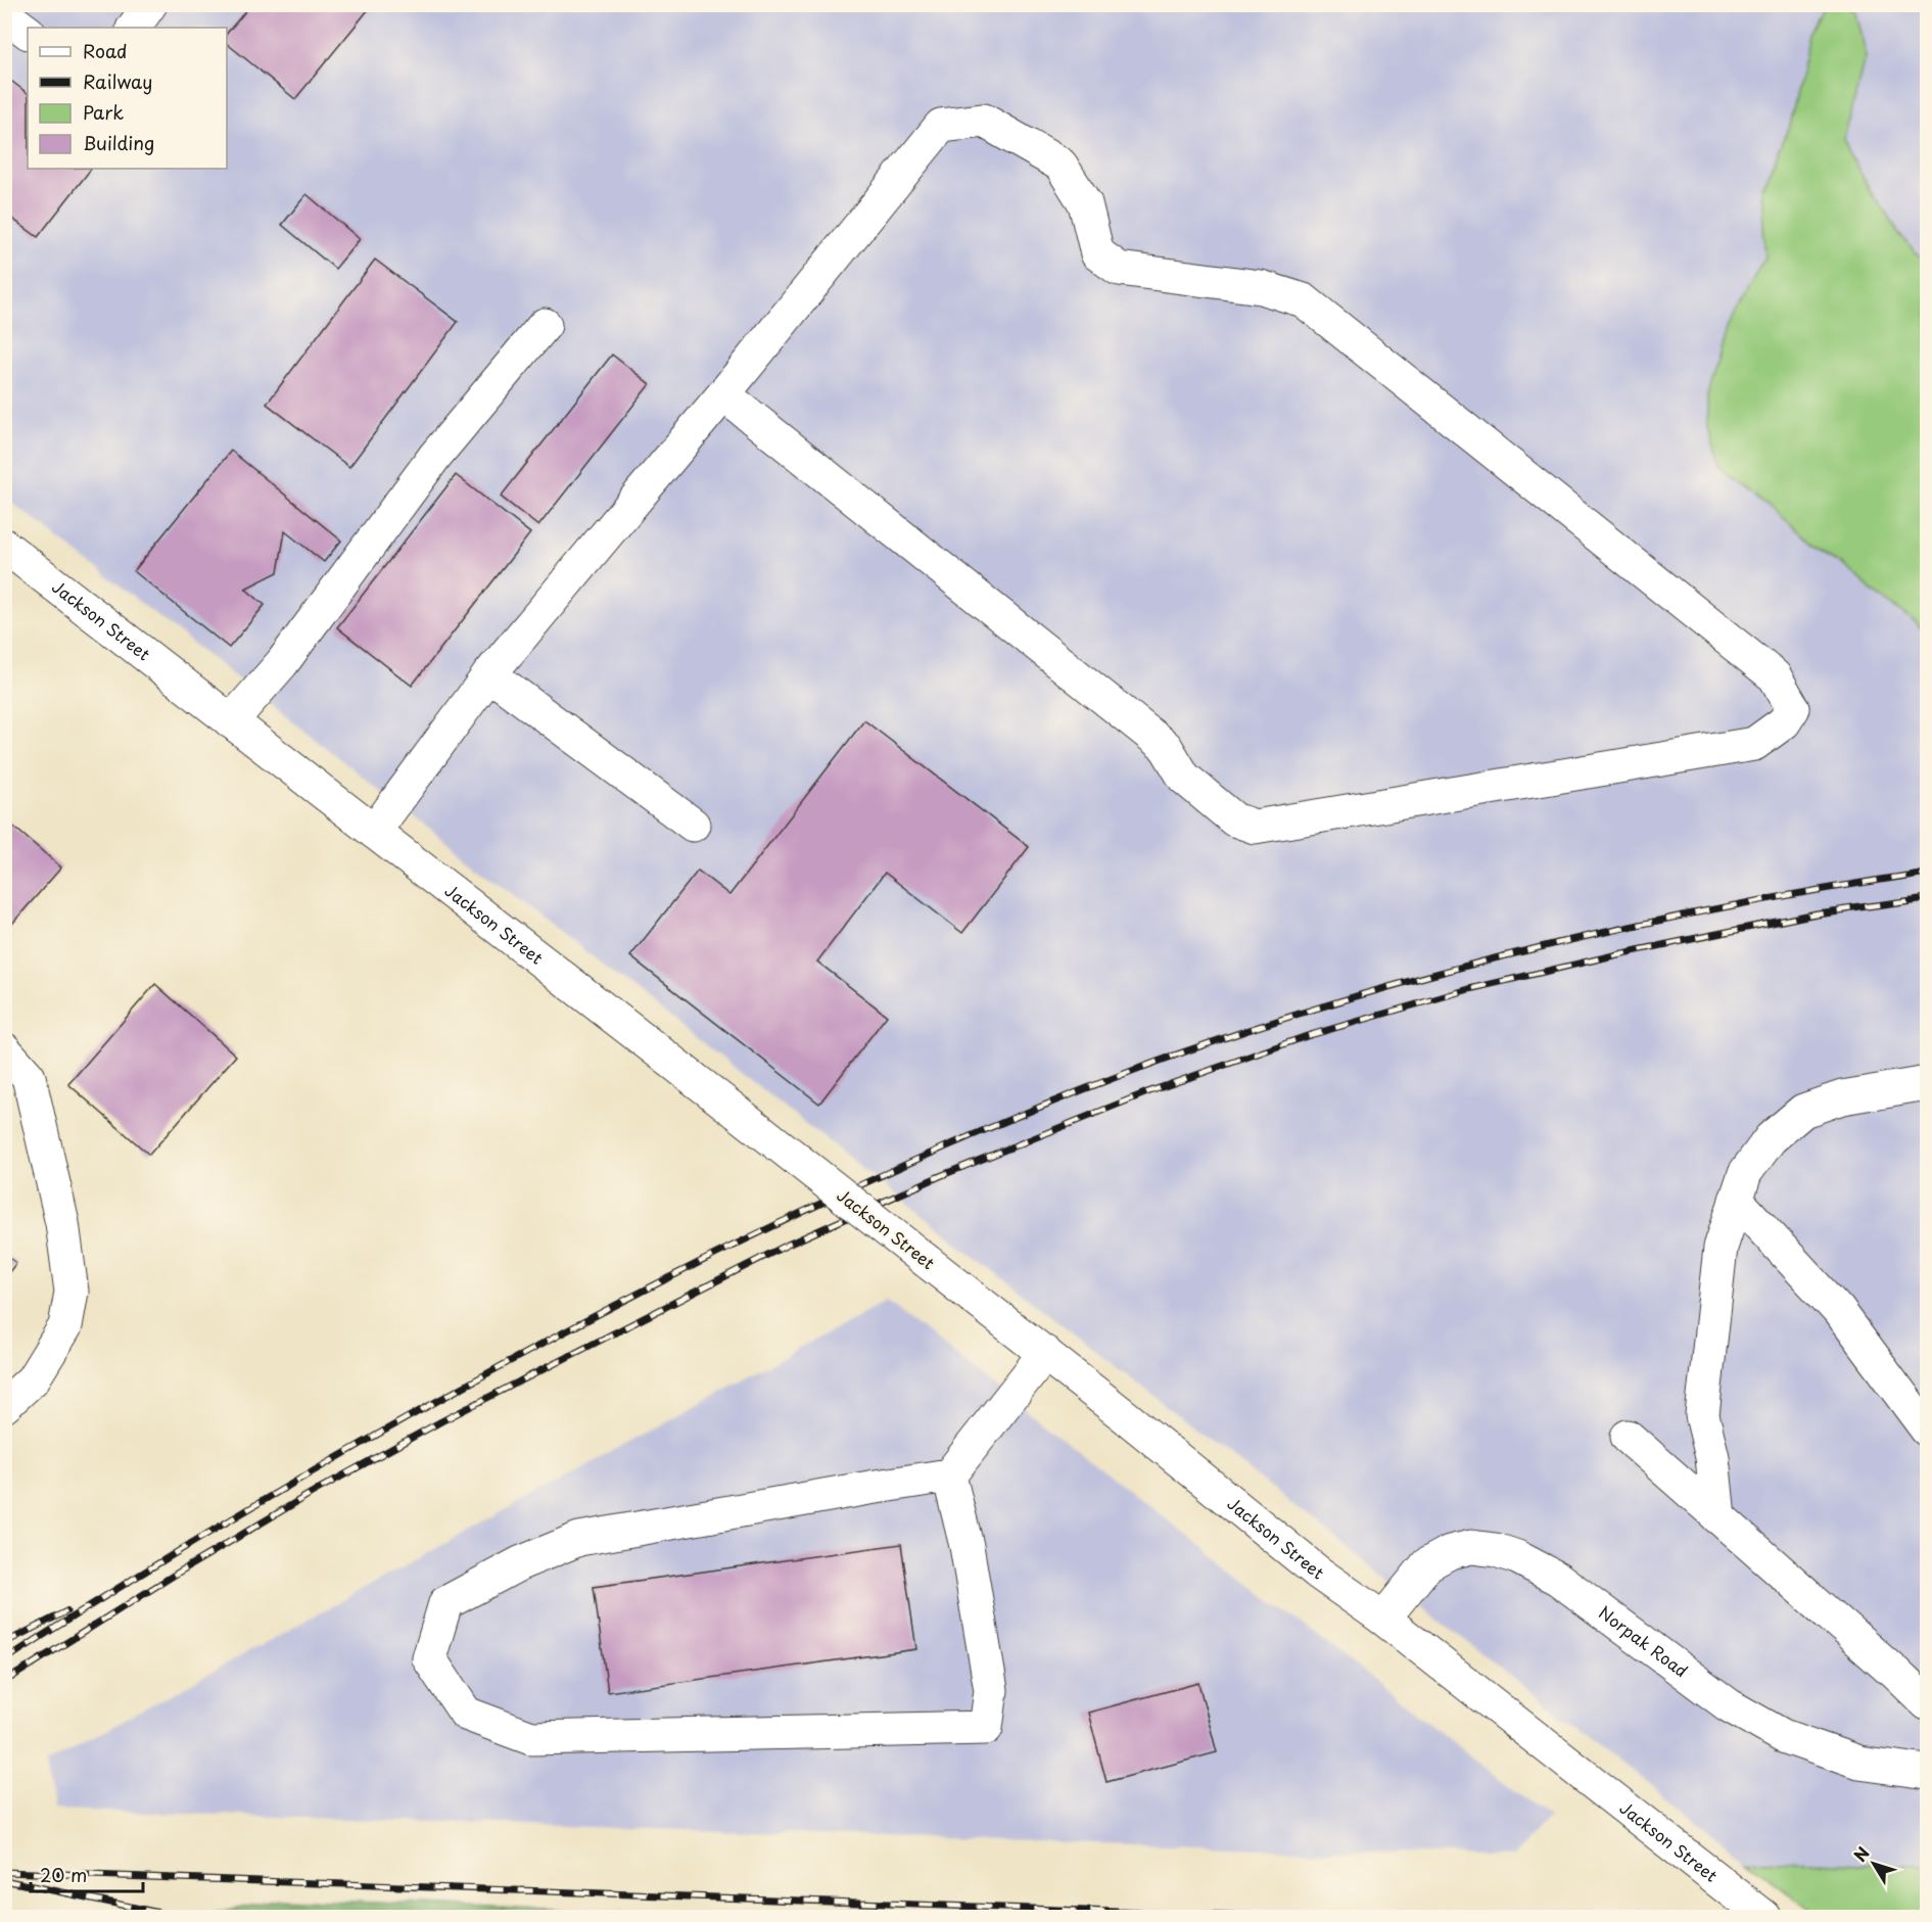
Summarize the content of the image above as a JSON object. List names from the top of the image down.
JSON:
{
  "streets": {
    "street": ["Jackson Street", "Norpak Road"]
  },
  "crossings": [
    ["Jackson Street", "Norpak Road"]
  ],
  "legend": [
    "Road",
    "Railway",
    "Park",
    "Building"
  ],
  "scale_bar": "20 m",
  "north": "top left"
}
